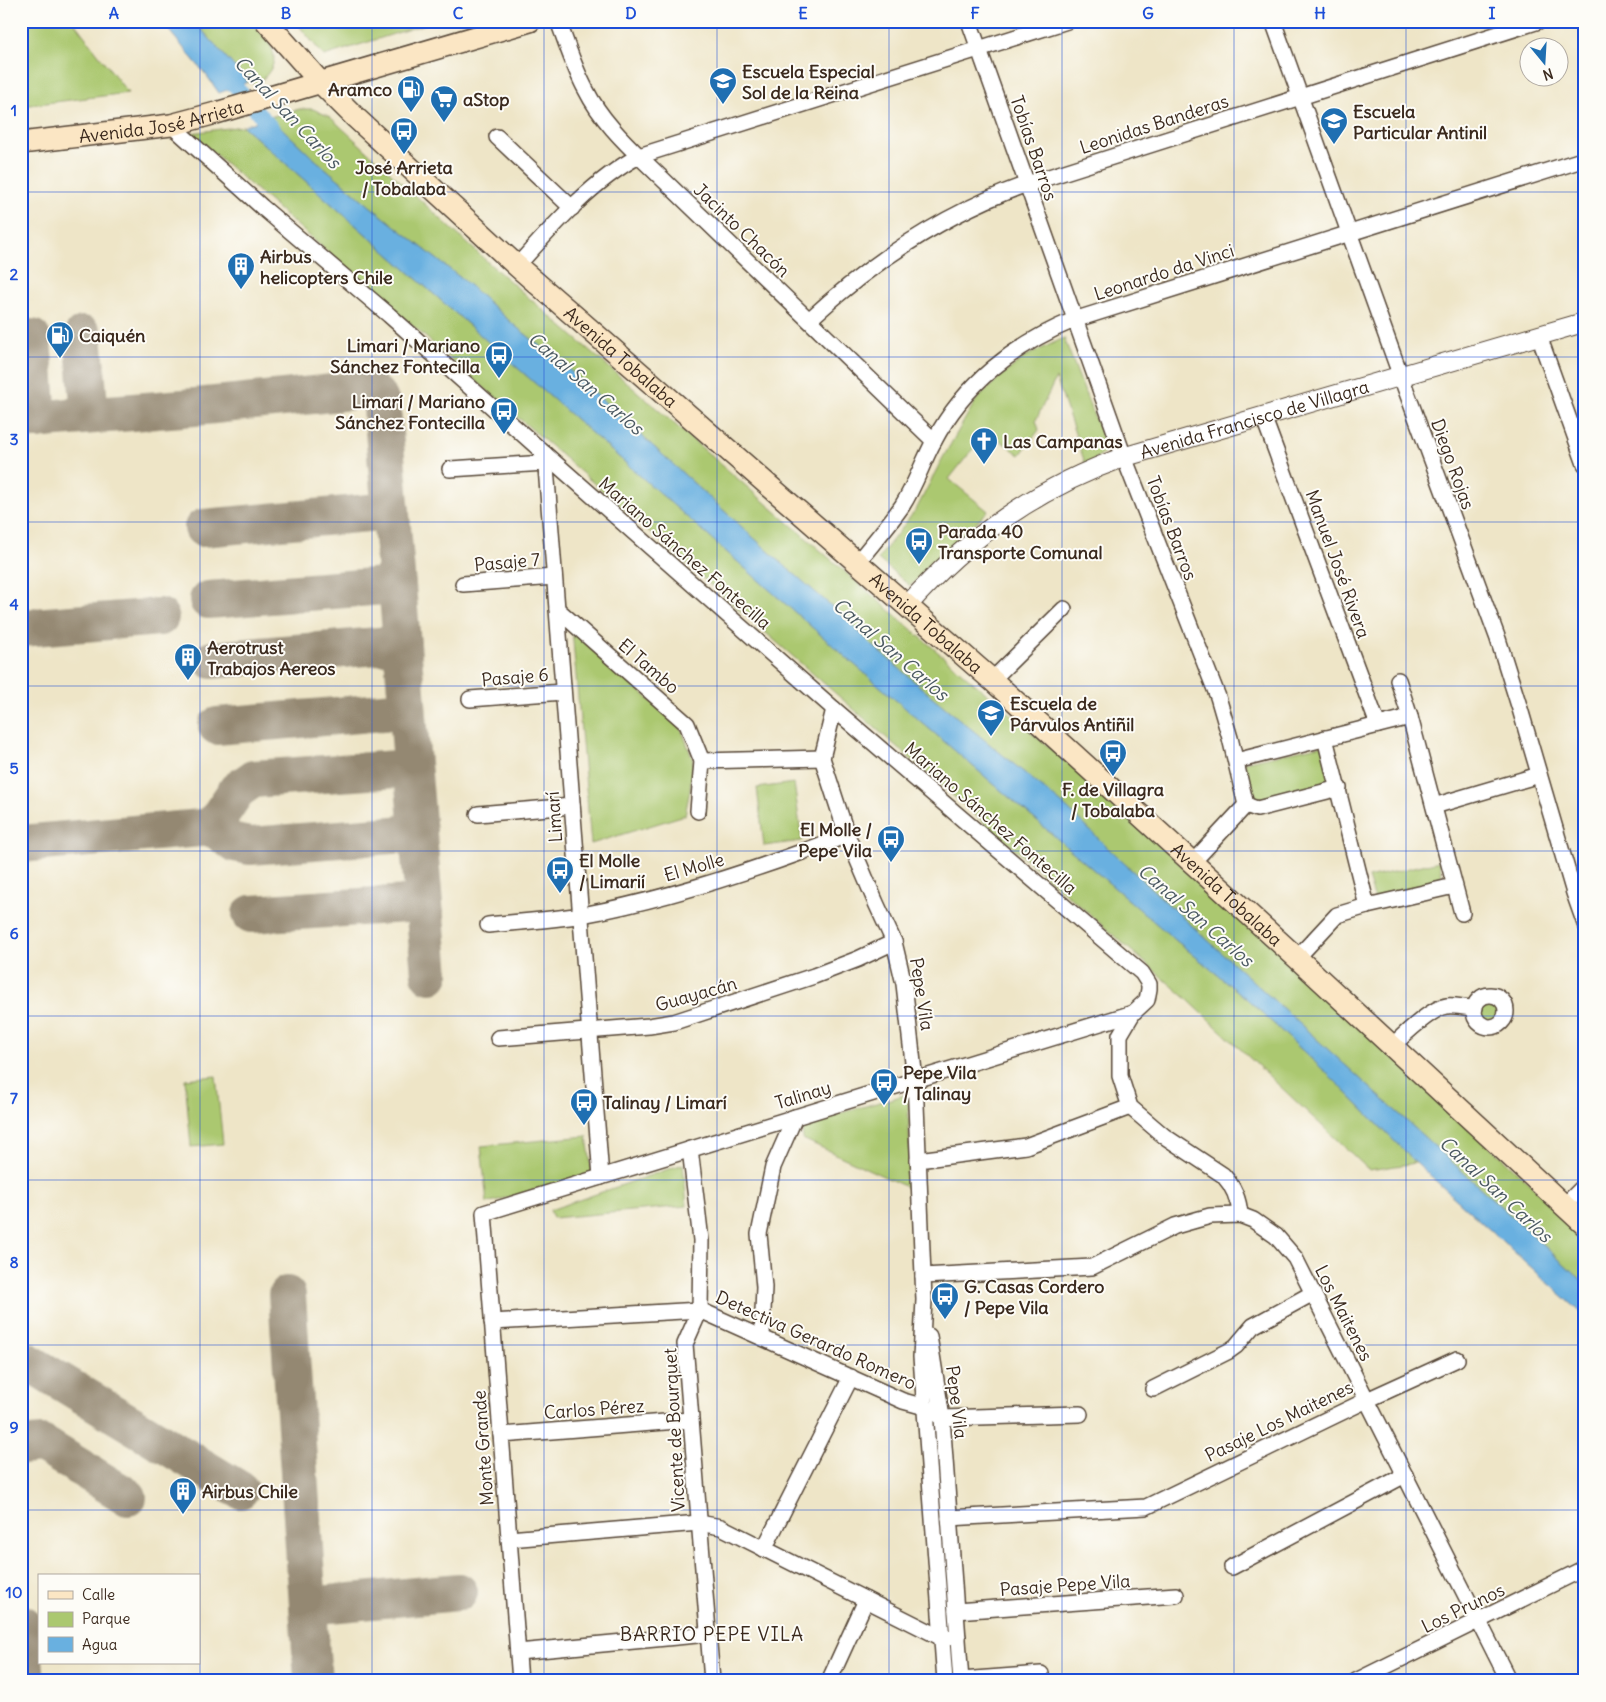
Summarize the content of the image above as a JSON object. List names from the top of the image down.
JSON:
{
  "streets": {
    "main road": ["Avenida José Arrieta", "Avenida Tobalaba"],
    "street": [
      "Leonidas Banderas",
      "Tobías Barros",
      "Jacinto Chacón",
      "Leonardo da Vinci",
      "Avenida Francisco de Villagra",
      "Diego Rojas",
      "Mariano Sánchez Fontecilla",
      "Pasaje 7",
      "Manuel José Rivera",
      "El Tambo",
      "Pasaje 6",
      "Limarí",
      "El Molle",
      "Guayacán",
      "Pepe Vila",
      "Talinay",
      "Los Maitenes",
      "Detectiva Gerardo Romero",
      "Carlos Pérez",
      "Pasaje Los Maitenes",
      "Vicente de Bourquet",
      "Monte Grande",
      "Pasaje Pepe Vila",
      "Los Prunos"
    ]
  },
  "crossings": [
    ["Avenida José Arrieta", "Avenida Tobalaba"],
    ["Avenida José Arrieta", "Mariano Sánchez Fontecilla"],
    ["Leonidas Banderas", "Tobías Barros"],
    ["Leonidas Banderas", "Jacinto Chacón"],
    ["Leonidas Banderas", "Diego Rojas"],
    ["Tobías Barros", "Leonardo da Vinci"],
    ["Tobías Barros", "Avenida Francisco de Villagra"],
    ["Jacinto Chacón", "Leonardo da Vinci"],
    ["Leonardo da Vinci", "Avenida Tobalaba"],
    ["Leonardo da Vinci", "Diego Rojas"],
    ["Avenida Tobalaba", "Avenida Francisco de Villagra"],
    ["Avenida Francisco de Villagra", "Diego Rojas"],
    ["Avenida Francisco de Villagra", "Manuel José Rivera"],
    ["Mariano Sánchez Fontecilla", "Limarí"],
    ["Mariano Sánchez Fontecilla", "Talinay"],
    ["Pasaje 7", "Limarí"],
    ["El Tambo", "Limarí"],
    ["Pasaje 6", "Limarí"],
    ["Limarí", "El Molle"],
    ["Limarí", "Guayacán"],
    ["Limarí", "Talinay"],
    ["El Molle", "Pepe Vila"],
    ["Guayacán", "Pepe Vila"],
    ["Pepe Vila", "Talinay"],
    ["Pepe Vila", "Detectiva Gerardo Romero"],
    ["Pepe Vila", "Pasaje Los Maitenes"],
    ["Pepe Vila", "Pasaje Pepe Vila"],
    ["Talinay", "Vicente de Bourquet"],
    ["Talinay", "Monte Grande"],
    ["Los Maitenes", "Pasaje Los Maitenes"],
    ["Los Maitenes", "Los Prunos"],
    ["Detectiva Gerardo Romero", "Vicente de Bourquet"],
    ["Detectiva Gerardo Romero", "Monte Grande"],
    ["Carlos Pérez", "Vicente de Bourquet"],
    ["Carlos Pérez", "Monte Grande"]
  ],
  "districts": ["BARRIO PEPE VILA"],
  "water": ["Canal San Carlos"],
  "places": {
    "school or university": ["Escuela Especial Sol de la Reina", "Escuela Particular Antinil", "Escuela de Párvulos Antiñil"],
    "fuel station": ["Aramco", "Caiquén"],
    "supermarket": ["aStop"],
    "bus stop": [
      "José Arrieta / Tobalaba",
      "Limari / Mariano Sánchez Fontecilla",
      "Limarí / Mariano Sánchez Fontecilla",
      "Parada 40 Transporte Comunal",
      "F. de Villagra / Tobalaba",
      "El Molle / Pepe Vila",
      "El Molle / Limarií",
      "Pepe Vila / Talinay",
      "Talinay / Limarí",
      "G. Casas Cordero / Pepe Vila"
    ],
    "building": ["Airbus helicopters Chile", "Aerotrust Trabajos Aereos", "Airbus Chile"],
    "church": ["Las Campanas"]
  },
  "legend": ["Calle", "Parque", "Agua"],
  "north": "bottom",
  "grid": {
    "columns": [
      "A",
      "B",
      "C",
      "D",
      "E",
      "F",
      "G",
      "H",
      "I"
    ],
    "rows": [
      "1",
      "2",
      "3",
      "4",
      "5",
      "6",
      "7",
      "8",
      "9",
      "10"
    ]
  }
}
